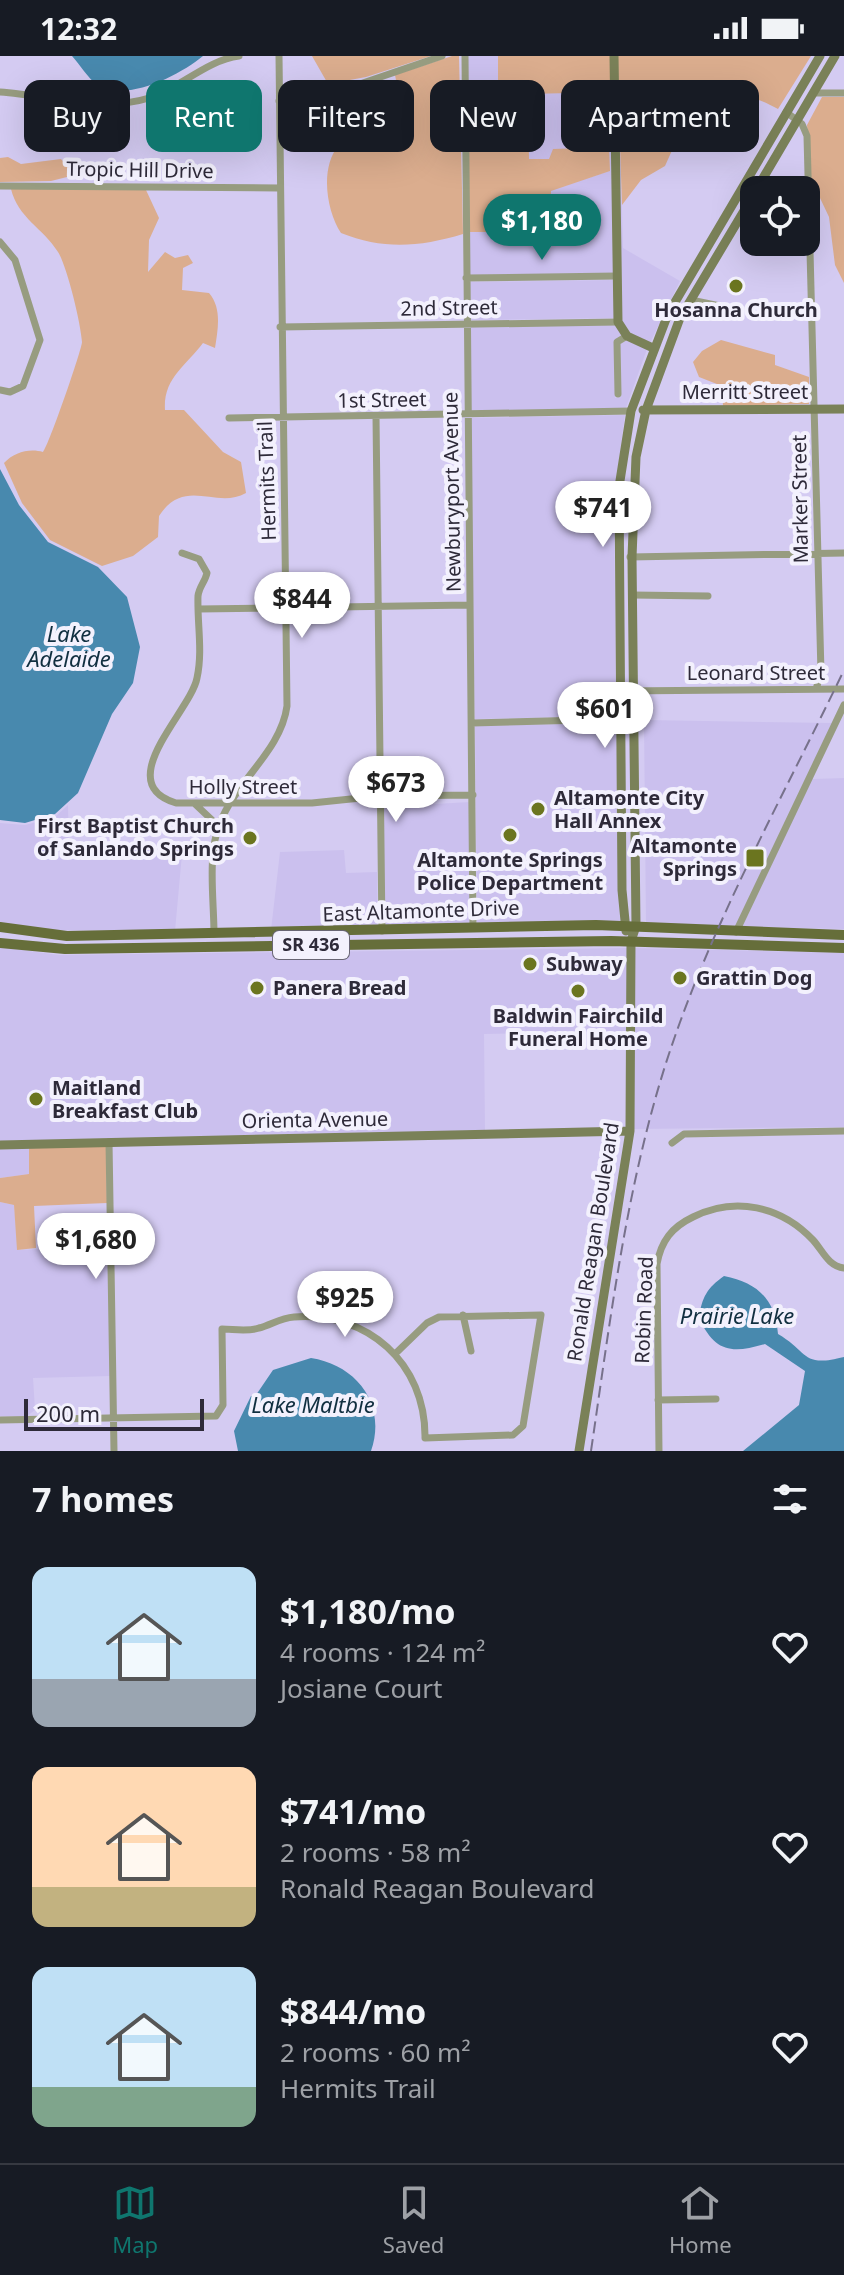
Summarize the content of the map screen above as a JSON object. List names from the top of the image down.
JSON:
{
  "streets": {
    "main road": [
      "Merritt Street",
      "East Altamonte Drive",
      "SR 436",
      "Orienta Avenue",
      "Ronald Reagan Boulevard"
    ],
    "street": [
      "Tropic Hill Drive",
      "2nd Street",
      "1st Street",
      "Hermits Trail",
      "Newburyport Avenue",
      "Marker Street",
      "Leonard Street",
      "Holly Street",
      "Robin Road"
    ]
  },
  "crossings": [
    ["Tropic Hill Drive", "Hermits Trail"],
    ["2nd Street", "Hermits Trail"],
    ["2nd Street", "Newburyport Avenue"],
    ["Merritt Street", "1st Street"],
    ["Merritt Street", "Marker Street"],
    ["Merritt Street", "Ronald Reagan Boulevard"],
    ["1st Street", "Hermits Trail"],
    ["1st Street", "Newburyport Avenue"],
    ["1st Street", "Ronald Reagan Boulevard"],
    ["Hermits Trail", "Holly Street"],
    ["Hermits Trail", "East Altamonte Drive"],
    ["Newburyport Avenue", "Holly Street"],
    ["Newburyport Avenue", "East Altamonte Drive"],
    ["Marker Street", "Leonard Street"],
    ["Marker Street", "Ronald Reagan Boulevard"],
    ["Leonard Street", "Ronald Reagan Boulevard"],
    ["East Altamonte Drive", "Ronald Reagan Boulevard"],
    ["Orienta Avenue", "Ronald Reagan Boulevard"]
  ],
  "water": ["Lake Adelaide", "Prairie Lake", "Lake Maltbie"],
  "places": {
    "other": [
      "Hosanna Church",
      "Altamonte City Hall Annex",
      "Altamonte Springs Police Department",
      "First Baptist Church of Sanlando Springs",
      "Subway",
      "Grattin Dog",
      "Panera Bread",
      "Baldwin Fairchild Funeral Home",
      "Maitland Breakfast Club"
    ],
    "transit": ["Altamonte Springs"]
  },
  "scale_bar": "200 m",
  "page": {
    "status": "12:32",
    "chip": [
      "Buy",
      "Rent",
      "Filters",
      "New",
      "Apartment"
    ],
    "price": [
      "$1,180",
      "$741",
      "$844",
      "$601",
      "$673",
      "$1,680",
      "$925"
    ],
    "scale": "200 m",
    "heading": "7 homes",
    "list": [
      {
        "name": "$1,180/mo",
        "note": "4 rooms · 124 m² · Josiane Court"
      },
      {
        "name": "$741/mo",
        "note": "2 rooms · 58 m² · Ronald Reagan Boulevard"
      },
      {
        "name": "$844/mo",
        "note": "2 rooms · 60 m² · Hermits Trail"
      }
    ],
    "tabs": ["Map", "Saved", "Home"]
  }
}
